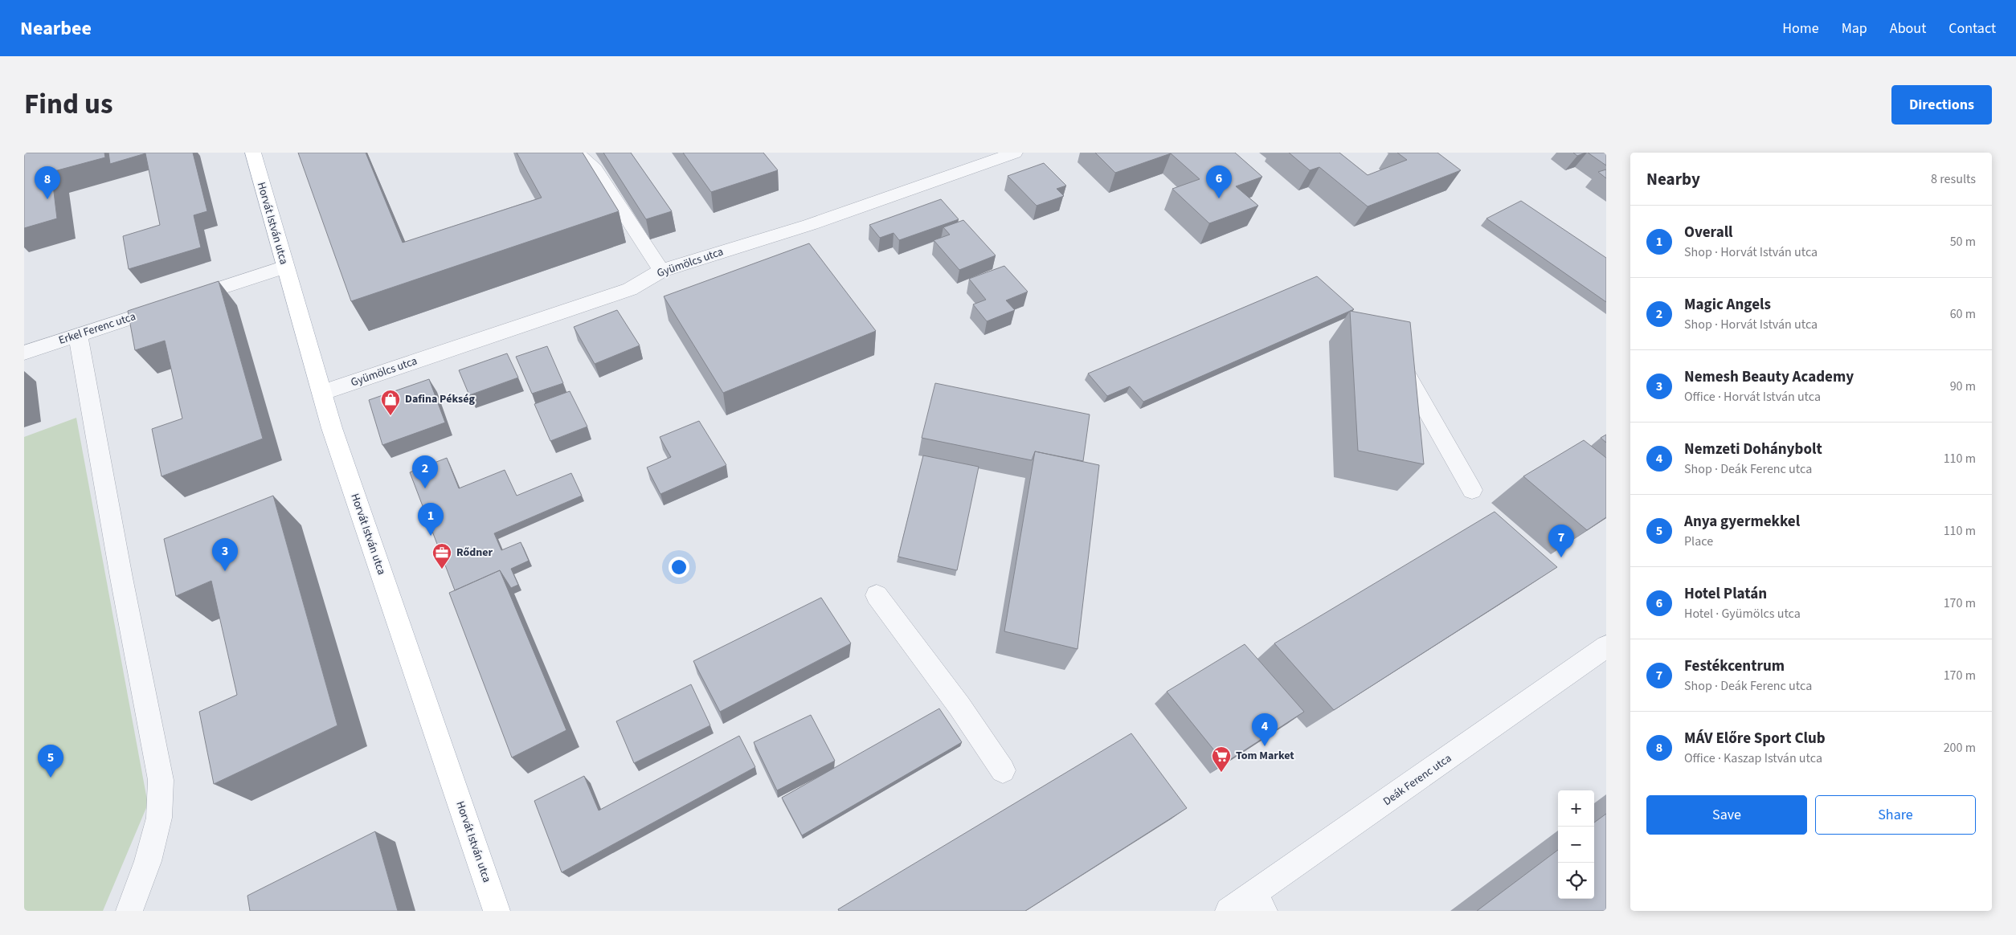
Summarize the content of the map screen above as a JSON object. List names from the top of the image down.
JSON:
{
  "streets": {
    "main road": ["Horvát István utca"],
    "street": ["Gyümölcs utca", "Erkel Ferenc utca", "Deák Ferenc utca"]
  },
  "crossings": [
    ["Horvát István utca", "Gyümölcs utca"],
    ["Horvát István utca", "Erkel Ferenc utca"]
  ],
  "places": {
    "shop": ["Dafina Pékség"],
    "office": ["Rődner"],
    "supermarket": ["Tom Market"]
  },
  "page": {
    "header": "Nearbee",
    "nav": [
      "Home",
      "Map",
      "About",
      "Contact"
    ],
    "title": "Find us",
    "buttons": [
      "Directions",
      ["Save", "Share"]
    ],
    "heading": ["Nearby", "8 results"],
    "pins": [
      "6",
      "8",
      "2",
      "1",
      "7",
      "3",
      "4",
      "5"
    ],
    "list": [
      {
        "mark": "1",
        "name": "Overall",
        "note": "Shop · Horvát István utca",
        "value": "50 m"
      },
      {
        "mark": "2",
        "name": "Magic Angels",
        "note": "Shop · Horvát István utca",
        "value": "60 m"
      },
      {
        "mark": "3",
        "name": "Nemesh Beauty Academy",
        "note": "Office · Horvát István utca",
        "value": "90 m"
      },
      {
        "mark": "4",
        "name": "Nemzeti Dohánybolt",
        "note": "Shop · Deák Ferenc utca",
        "value": "110 m"
      },
      {
        "mark": "5",
        "name": "Anya gyermekkel",
        "note": "Place",
        "value": "110 m"
      },
      {
        "mark": "6",
        "name": "Hotel Platán",
        "note": "Hotel · Gyümölcs utca",
        "value": "170 m"
      },
      {
        "mark": "7",
        "name": "Festékcentrum",
        "note": "Shop · Deák Ferenc utca",
        "value": "170 m"
      },
      {
        "mark": "8",
        "name": "MÁV Előre Sport Club",
        "note": "Office · Kaszap István utca",
        "value": "200 m"
      }
    ],
    "map_buttons": ["+", "−"]
  }
}
